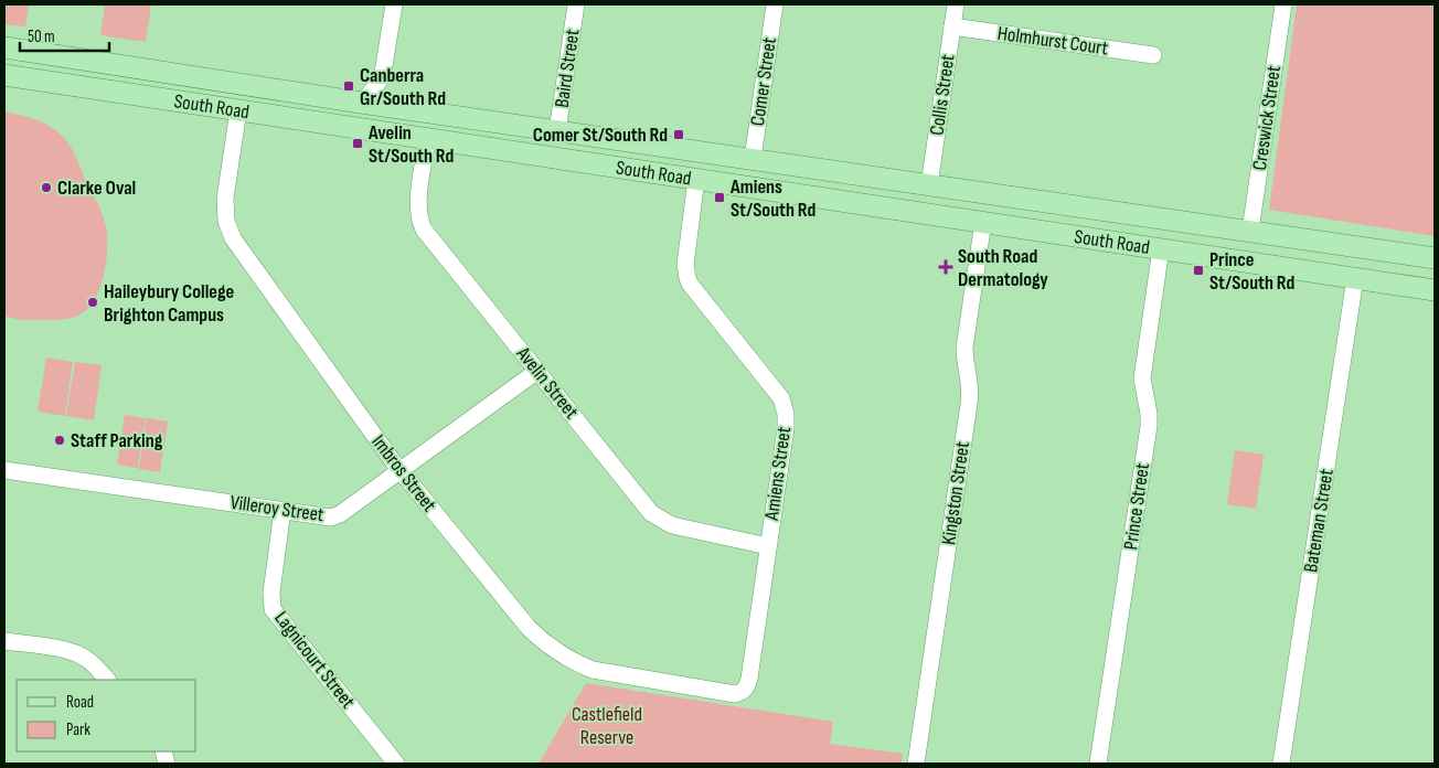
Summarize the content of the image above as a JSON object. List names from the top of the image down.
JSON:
{
  "streets": {
    "main road": ["South Road"],
    "street": [
      "Holmhurst Court",
      "Baird Street",
      "Comer Street",
      "Collis Street",
      "Creswick Street",
      "Avelin Street",
      "Imbros Street",
      "Amiens Street",
      "Kingston Street",
      "Prince Street",
      "Villeroy Street",
      "Bateman Street",
      "Lagnicourt Street"
    ]
  },
  "crossings": [
    ["Holmhurst Court", "Collis Street"],
    ["Baird Street", "South Road"],
    ["Comer Street", "South Road"],
    ["Collis Street", "South Road"],
    ["South Road", "Creswick Street"],
    ["South Road", "Avelin Street"],
    ["South Road", "Imbros Street"],
    ["South Road", "Amiens Street"],
    ["South Road", "Kingston Street"],
    ["South Road", "Prince Street"],
    ["South Road", "Bateman Street"],
    ["Avelin Street", "Amiens Street"],
    ["Avelin Street", "Villeroy Street"],
    ["Imbros Street", "Amiens Street"],
    ["Imbros Street", "Villeroy Street"],
    ["Villeroy Street", "Lagnicourt Street"]
  ],
  "parks": ["Castlefield Reserve"],
  "places": {
    "transit": [
      "Canberra Gr/South Rd",
      "Comer St/South Rd",
      "Avelin St/South Rd",
      "Amiens St/South Rd",
      "Prince St/South Rd"
    ],
    "other": ["Clarke Oval", "Haileybury College Brighton Campus", "Staff Parking"],
    "health": ["South Road Dermatology"]
  },
  "legend": ["Road", "Park"],
  "scale_bar": "50 m"
}
